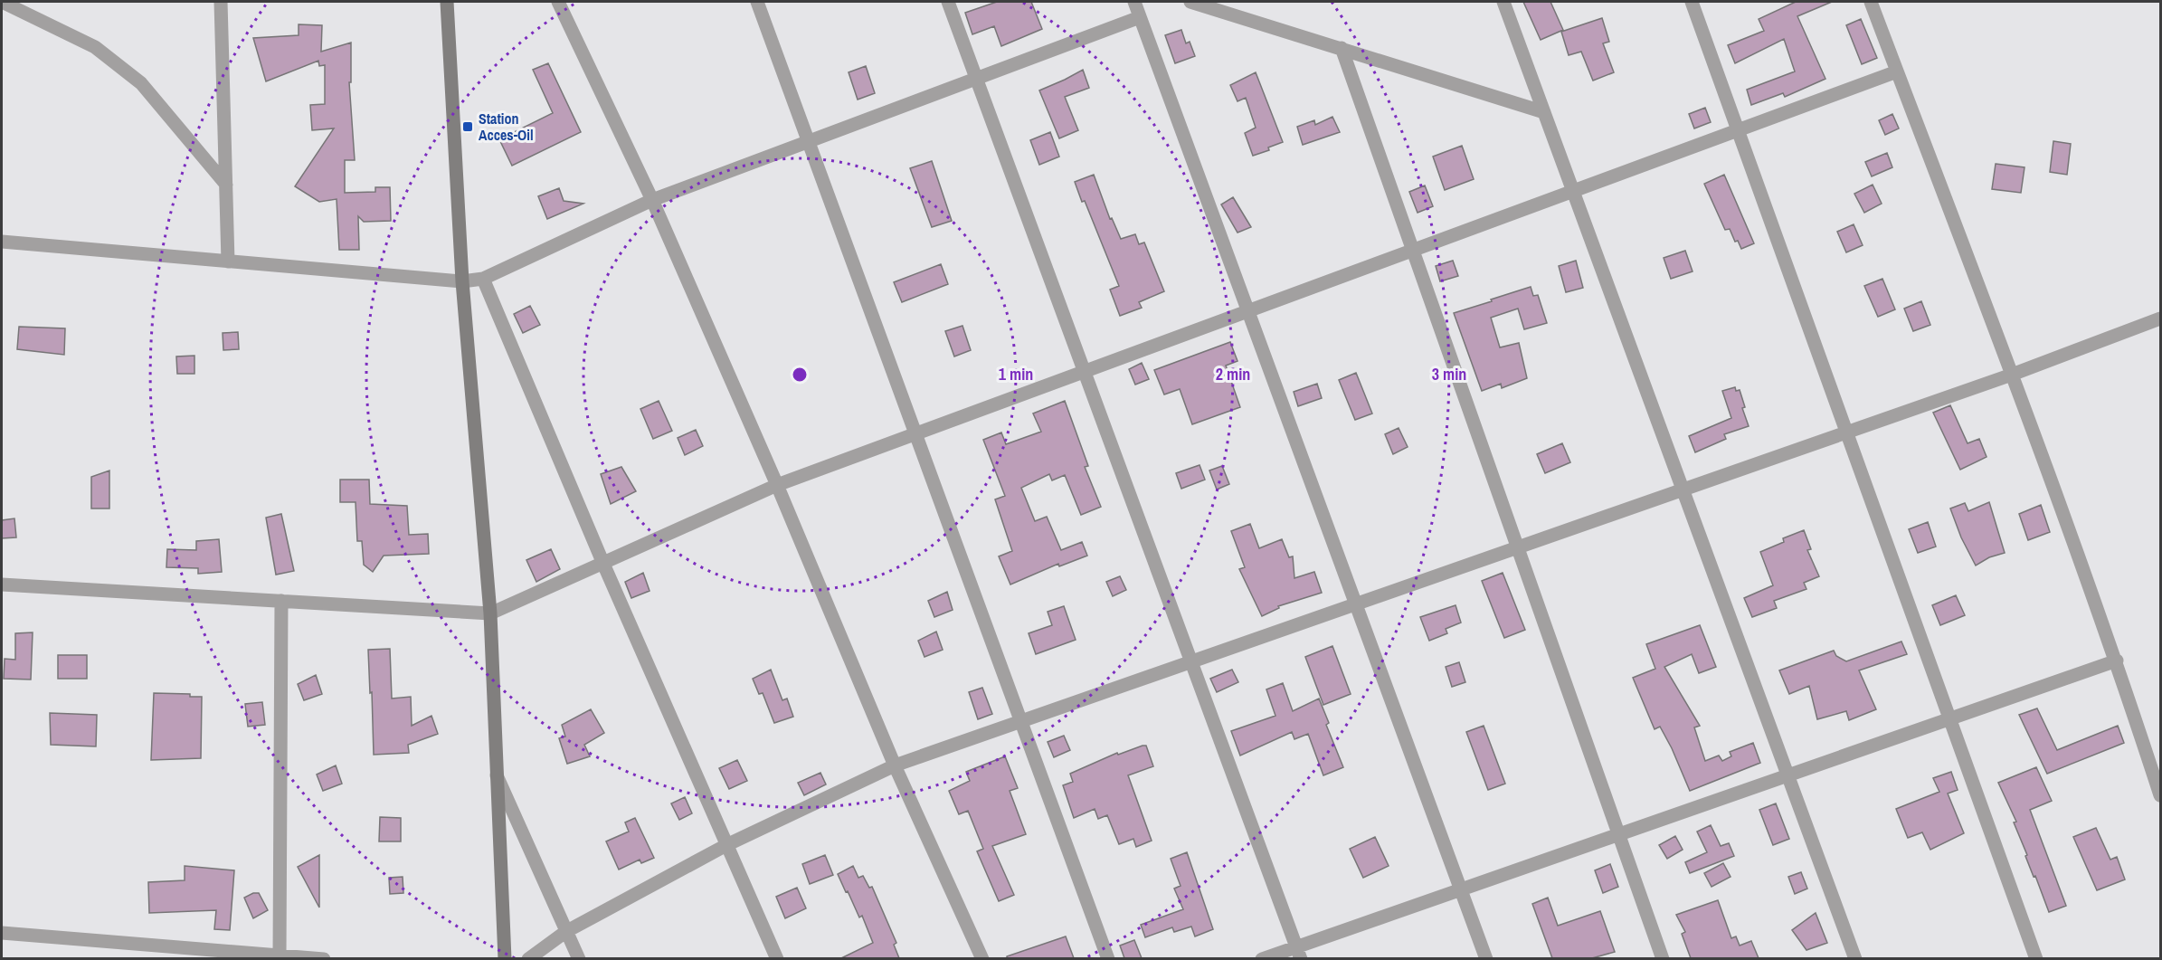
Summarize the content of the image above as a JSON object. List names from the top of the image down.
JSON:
{
  "places": {
    "transit": ["Station Acces-Oil"]
  },
  "rings": ["1 min", "2 min", "3 min"]
}
